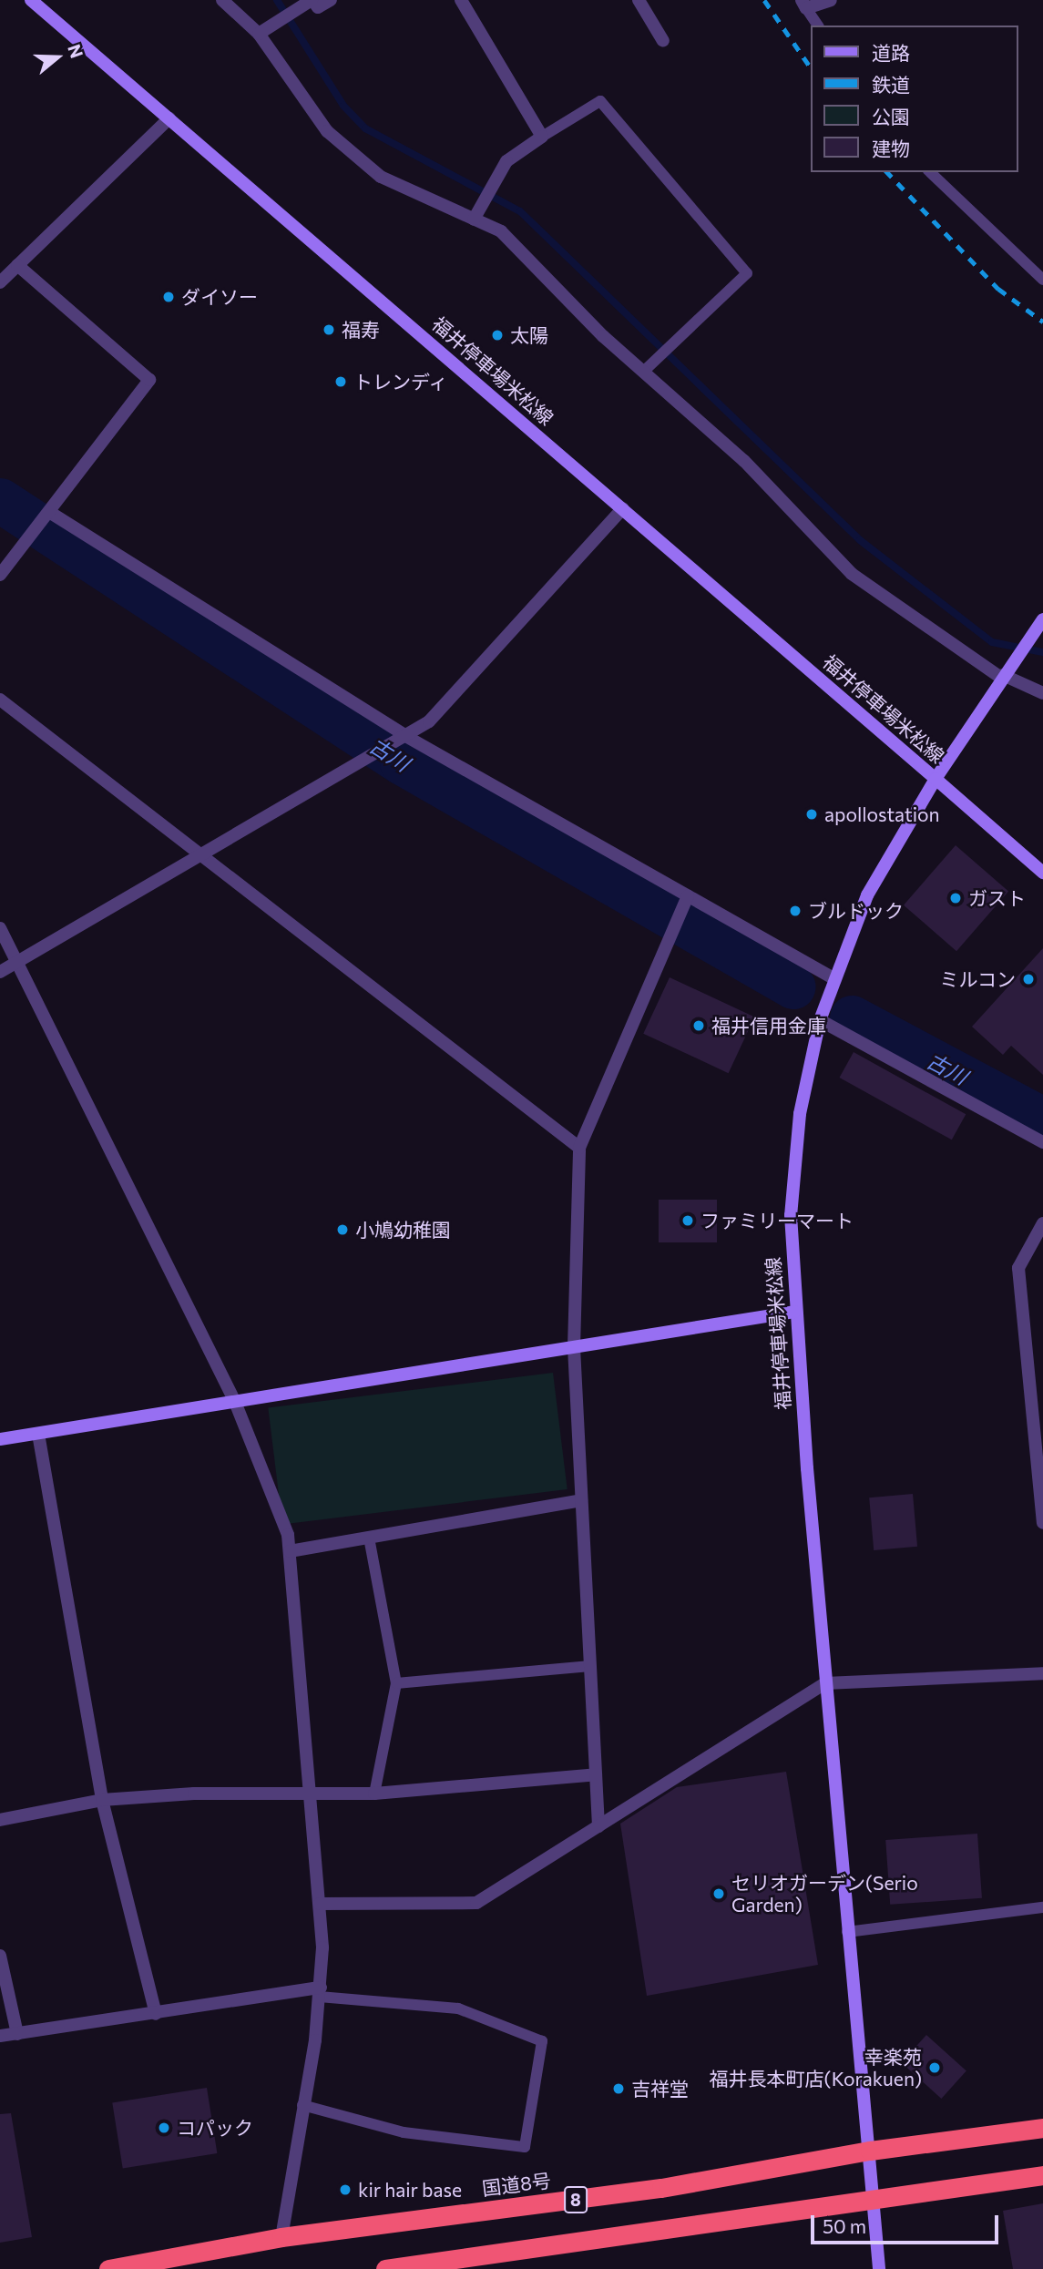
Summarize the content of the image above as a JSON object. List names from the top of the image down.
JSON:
{
  "streets": {
    "highway": ["国道8号", "8"],
    "main road": ["福井停車場米松線"]
  },
  "crossings": [
    ["福井停車場米松線", "国道8号"],
    ["福井停車場米松線", "8"]
  ],
  "water": ["古川"],
  "places": [
    "ダイソー",
    "福寿",
    "太陽",
    "トレンディ",
    "apollostation",
    "ガスト",
    "ブルドック",
    "ミルコン",
    "福井信用金庫",
    "ファミリーマート",
    "小鳩幼稚園",
    "セリオガーデン(Serio Garden)",
    "幸楽苑 福井長本町店(Korakuen)",
    "吉祥堂",
    "コパック",
    "kir hair base"
  ],
  "legend": [
    "道路",
    "鉄道",
    "公園",
    "建物"
  ],
  "scale_bar": "50 m",
  "north": "right"
}
